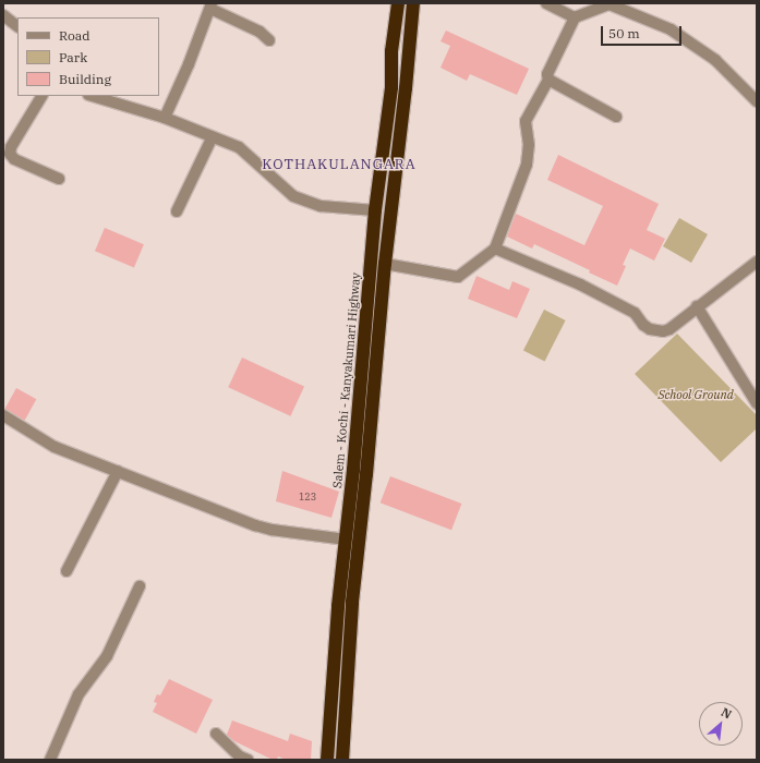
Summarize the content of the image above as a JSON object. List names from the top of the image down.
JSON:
{
  "streets": {
    "highway": ["Salem - Kochi - Kanyakumari Highway"]
  },
  "districts": ["KOTHAKULANGARA"],
  "parks": ["School Ground"],
  "house_numbers": ["123"],
  "legend": ["Road", "Park", "Building"],
  "scale_bar": "50 m",
  "north": "top right"
}
